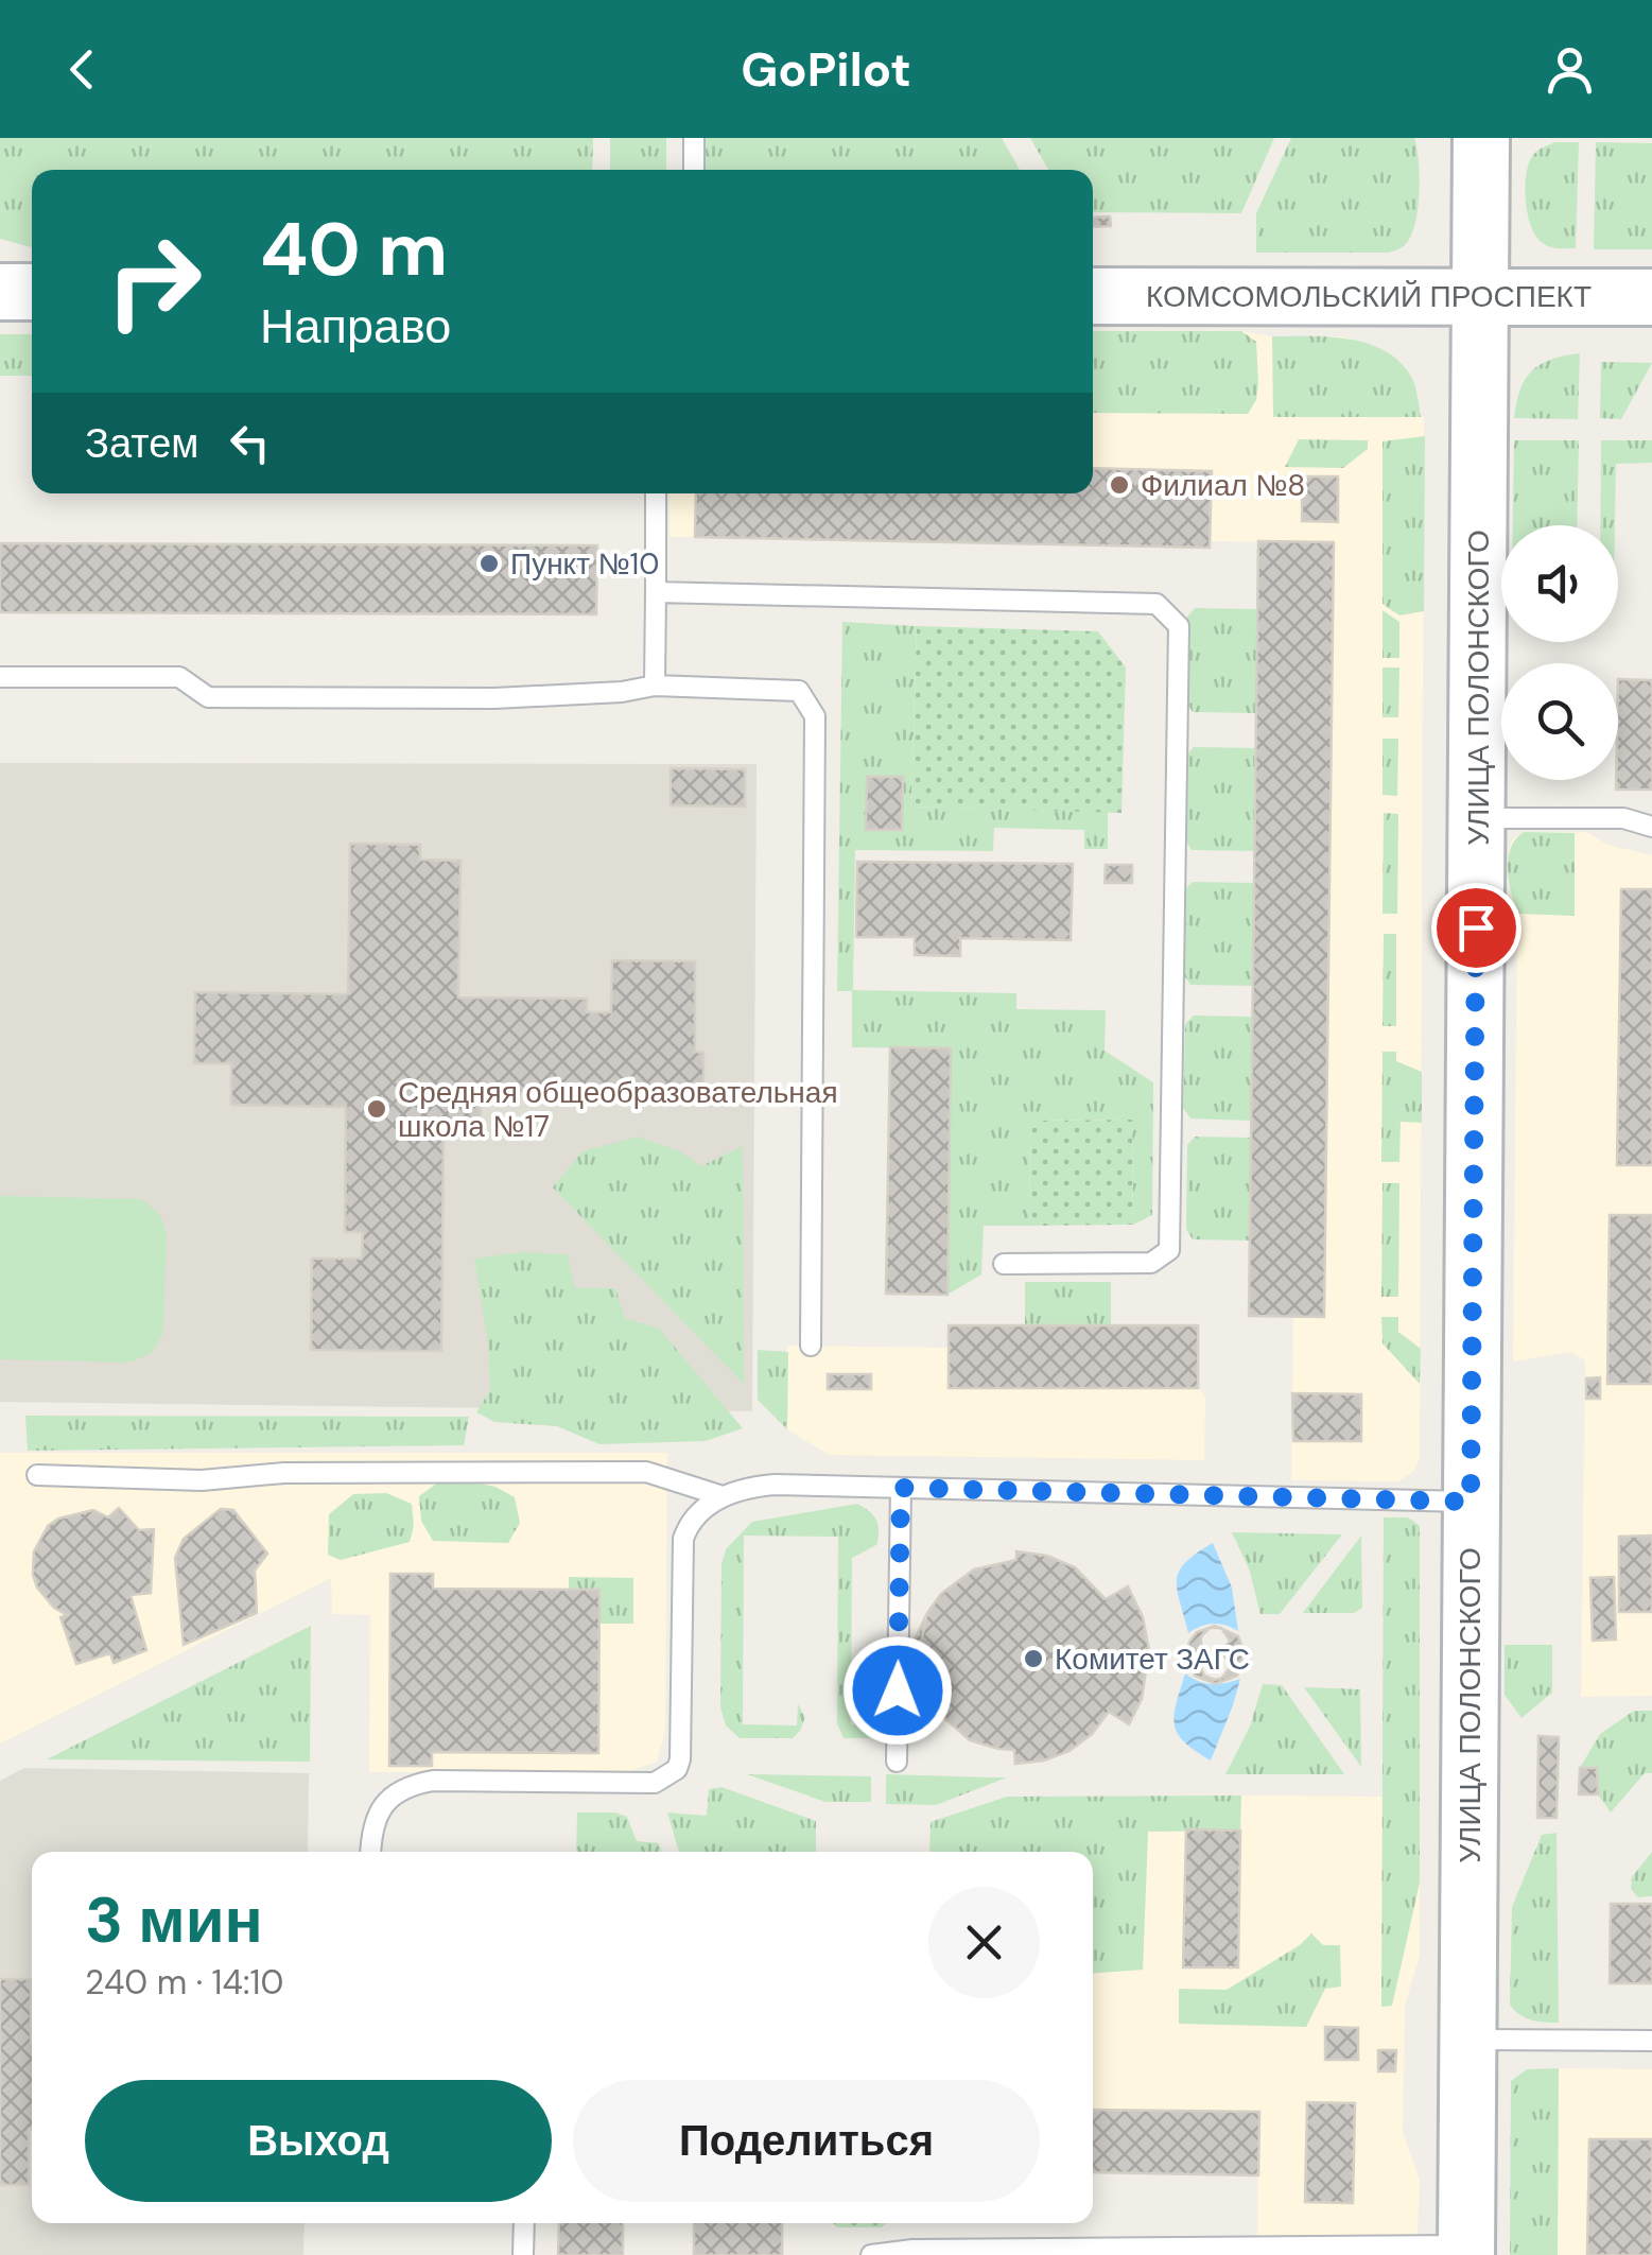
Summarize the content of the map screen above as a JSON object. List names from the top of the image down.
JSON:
{
  "streets": {
    "main road": ["КОМСОМОЛЬСКИЙ ПРОСПЕКТ", "УЛИЦА ПОЛОНСКОГО"]
  },
  "crossings": [
    ["КОМСОМОЛЬСКИЙ ПРОСПЕКТ", "УЛИЦА ПОЛОНСКОГО"]
  ],
  "places": [
    "Филиал №8",
    "Пункт №10",
    "Средняя общеобразовательная школа №17",
    "Комитет ЗАГС"
  ],
  "page": {
    "header": "GoPilot",
    "turn": ["40 m", "Направо"],
    "then": "Затем",
    "heading": ["3 мин", "240 m · 14:10"],
    "buttons": ["Выход", "Поделиться"]
  }
}
